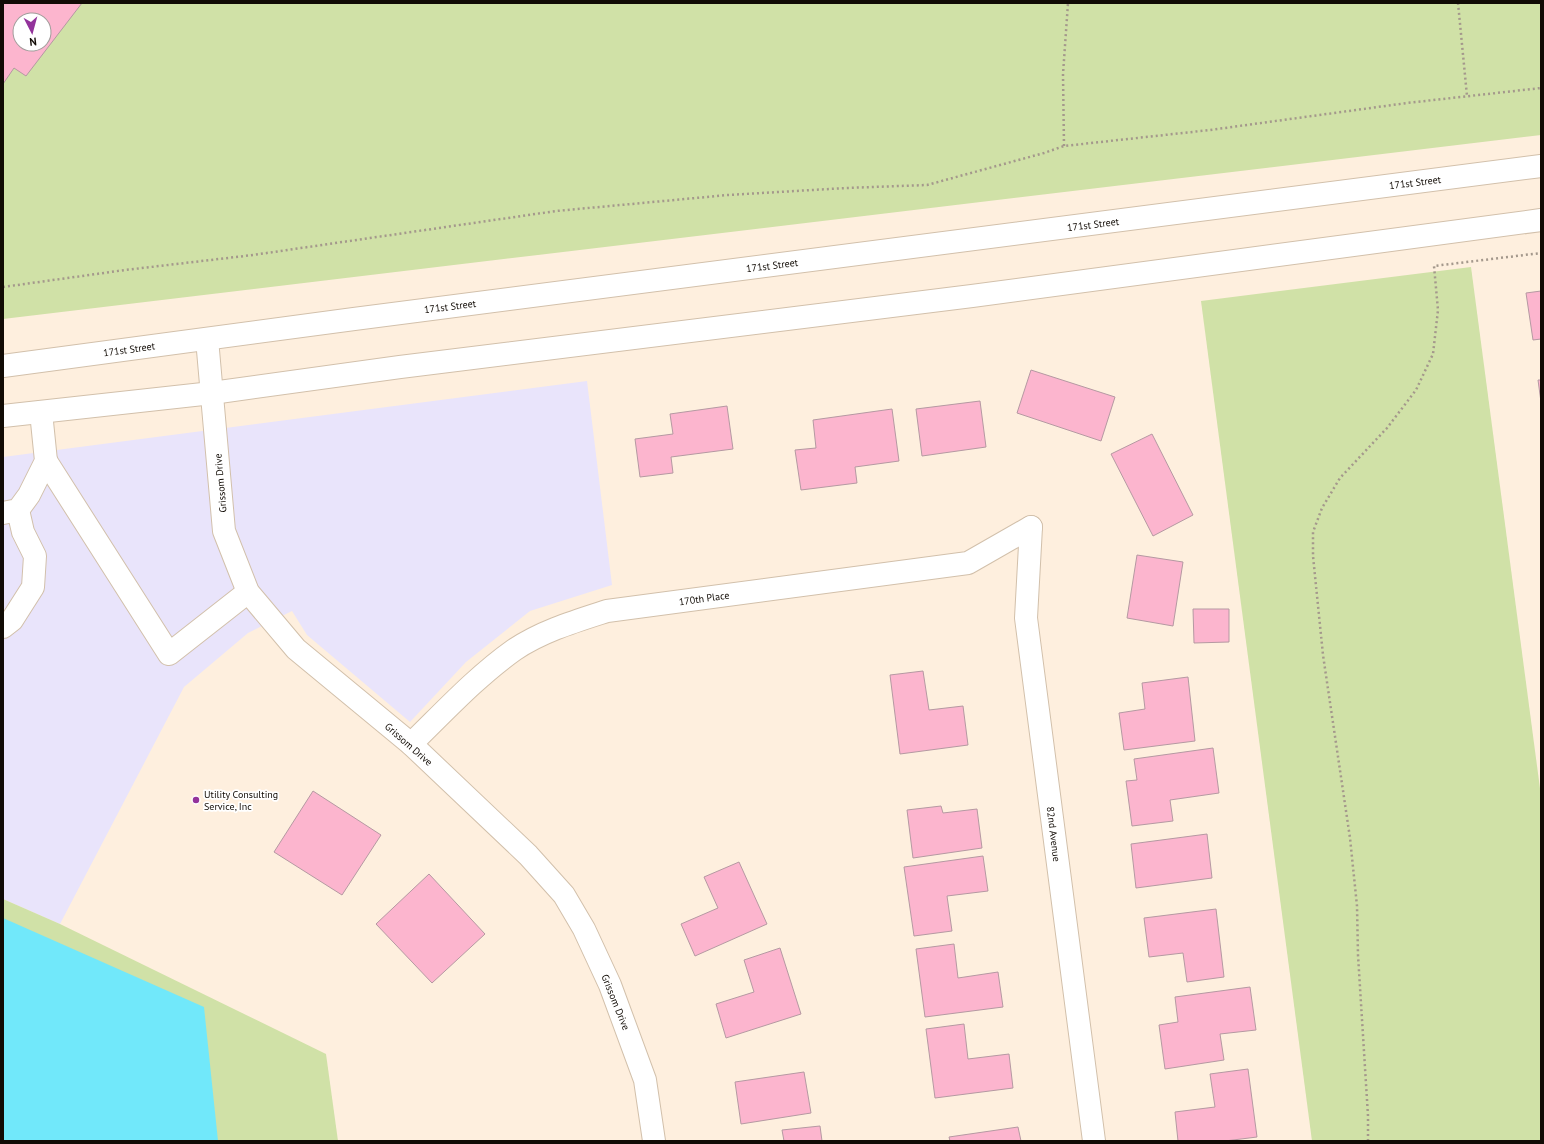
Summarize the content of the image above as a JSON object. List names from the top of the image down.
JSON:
{
  "streets": {
    "street": [
      "171st Street",
      "Grissom Drive",
      "170th Place",
      "82nd Avenue"
    ]
  },
  "crossings": [
    ["171st Street", "Grissom Drive"],
    ["Grissom Drive", "170th Place"],
    ["170th Place", "82nd Avenue"]
  ],
  "places": ["Utility Consulting Service, Inc"],
  "north": "bottom"
}
